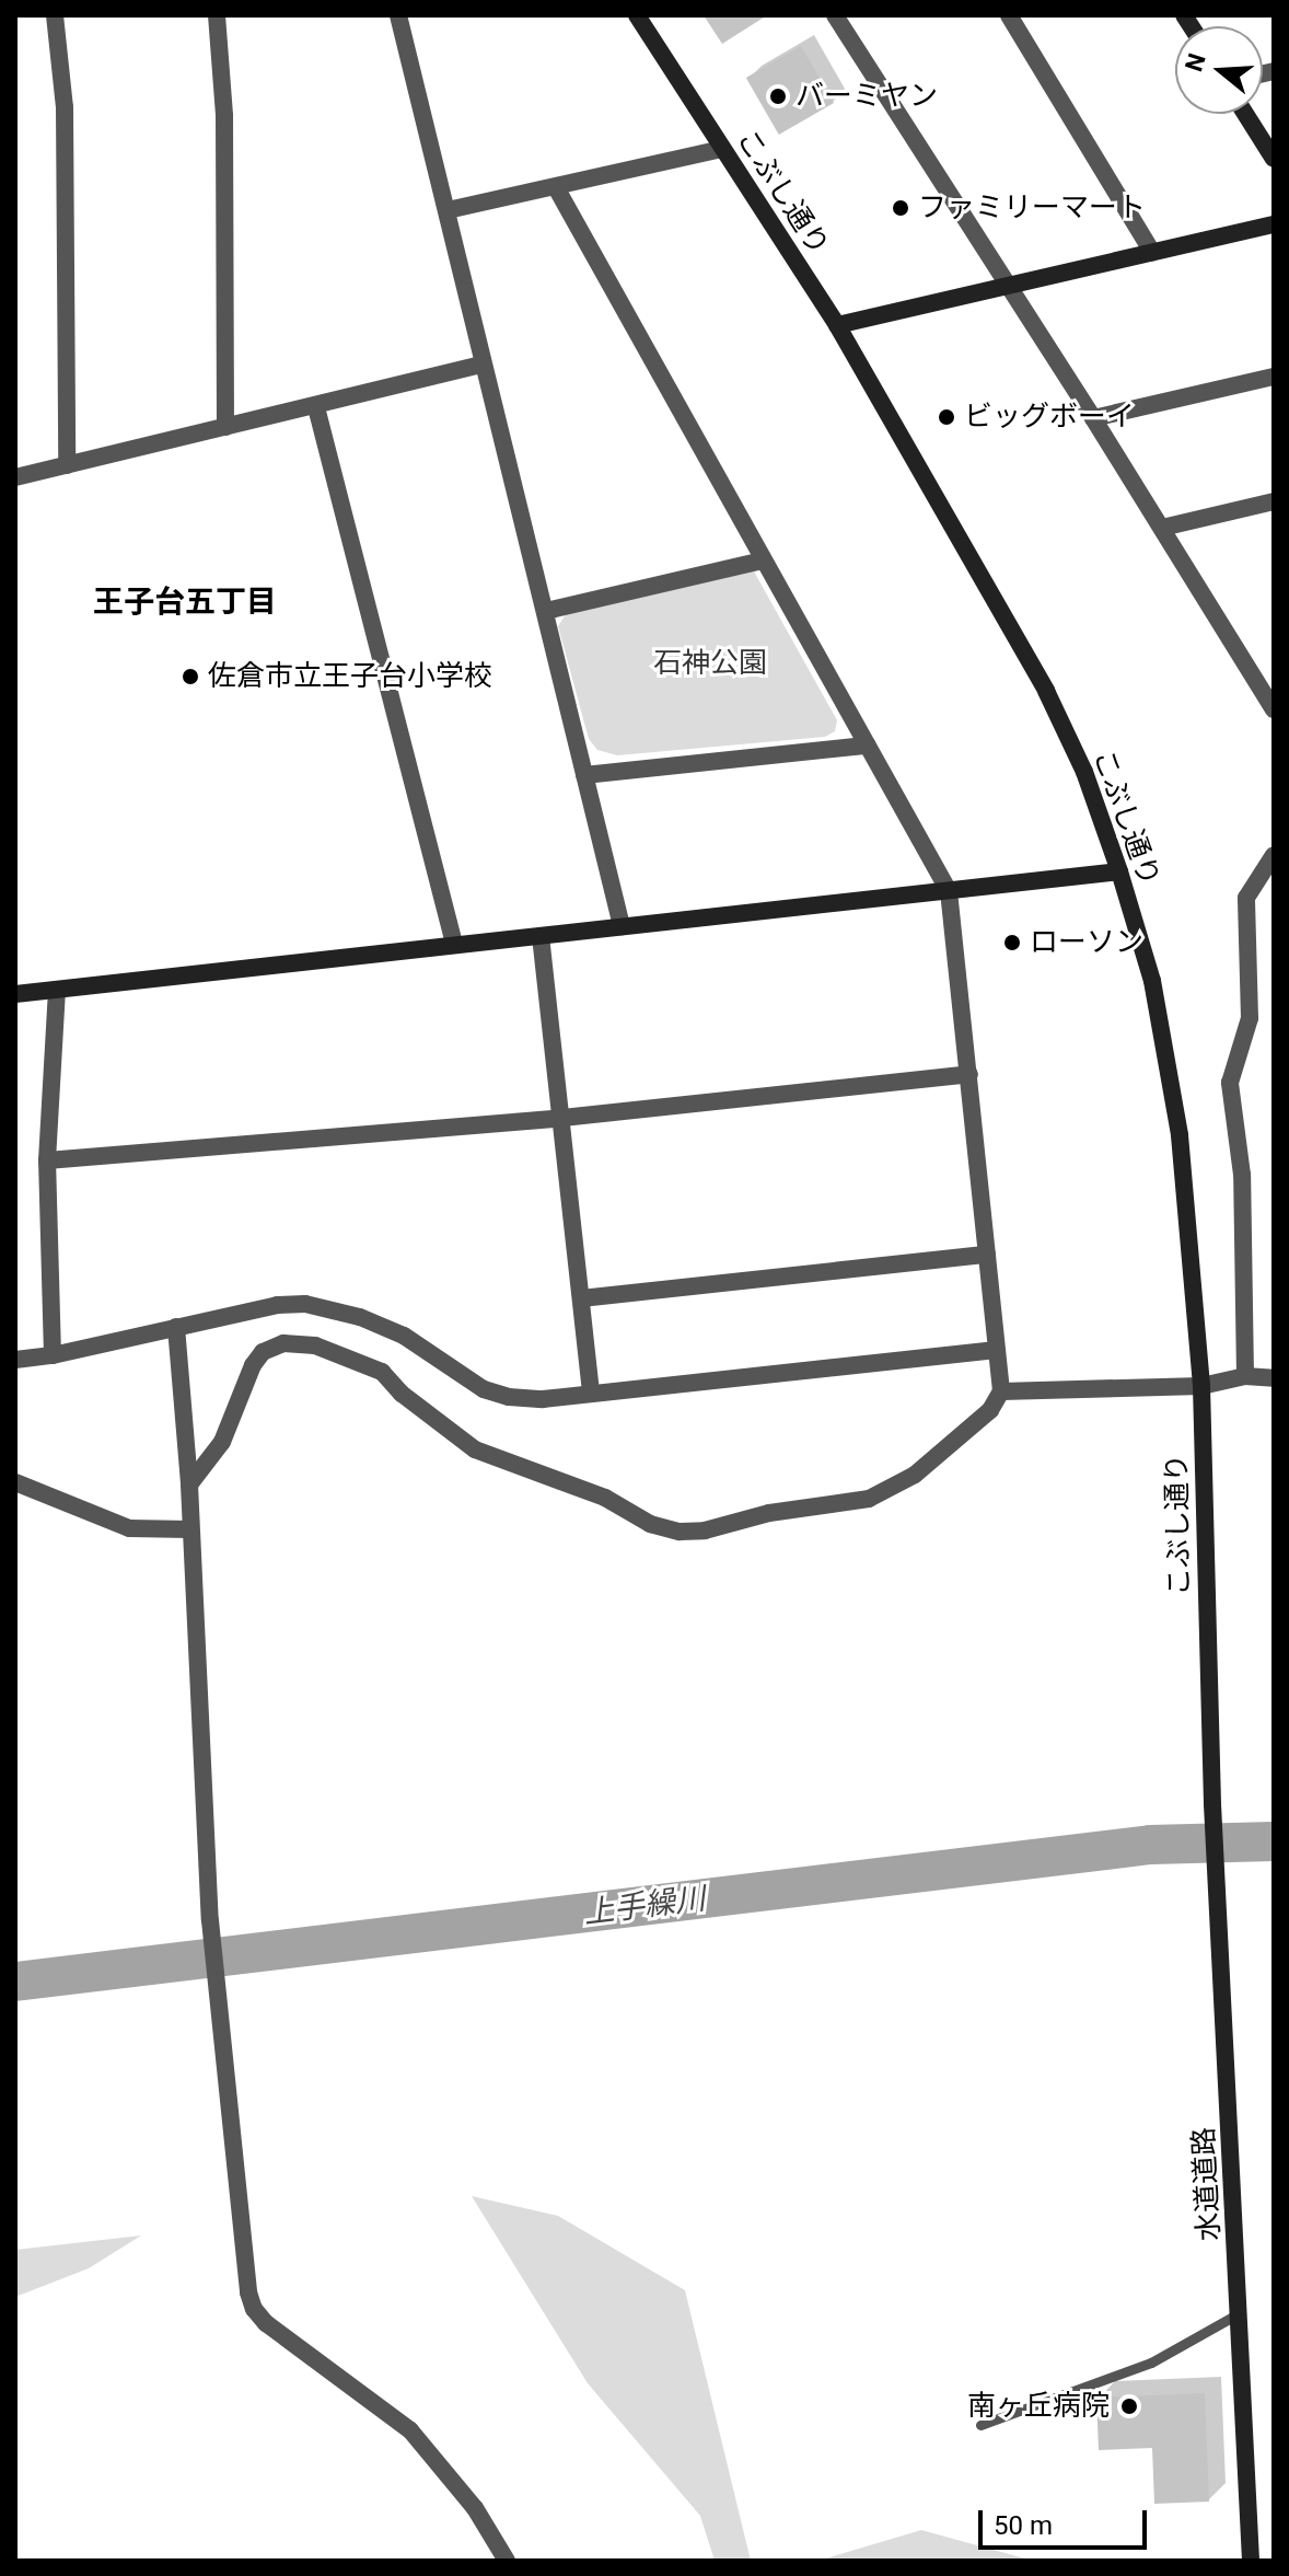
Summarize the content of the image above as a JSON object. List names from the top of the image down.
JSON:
{
  "streets": {
    "street": ["こぶし通り", "水道道路"]
  },
  "crossings": [
    ["こぶし通り", "水道道路"]
  ],
  "districts": ["王子台五丁目"],
  "water": ["上手繰川"],
  "parks": ["石神公園"],
  "places": [
    "バーミヤン",
    "ファミリーマート",
    "ビッグボーイ",
    "佐倉市立王子台小学校",
    "ローソン",
    "南ヶ丘病院"
  ],
  "scale_bar": "50 m",
  "north": "left"
}
